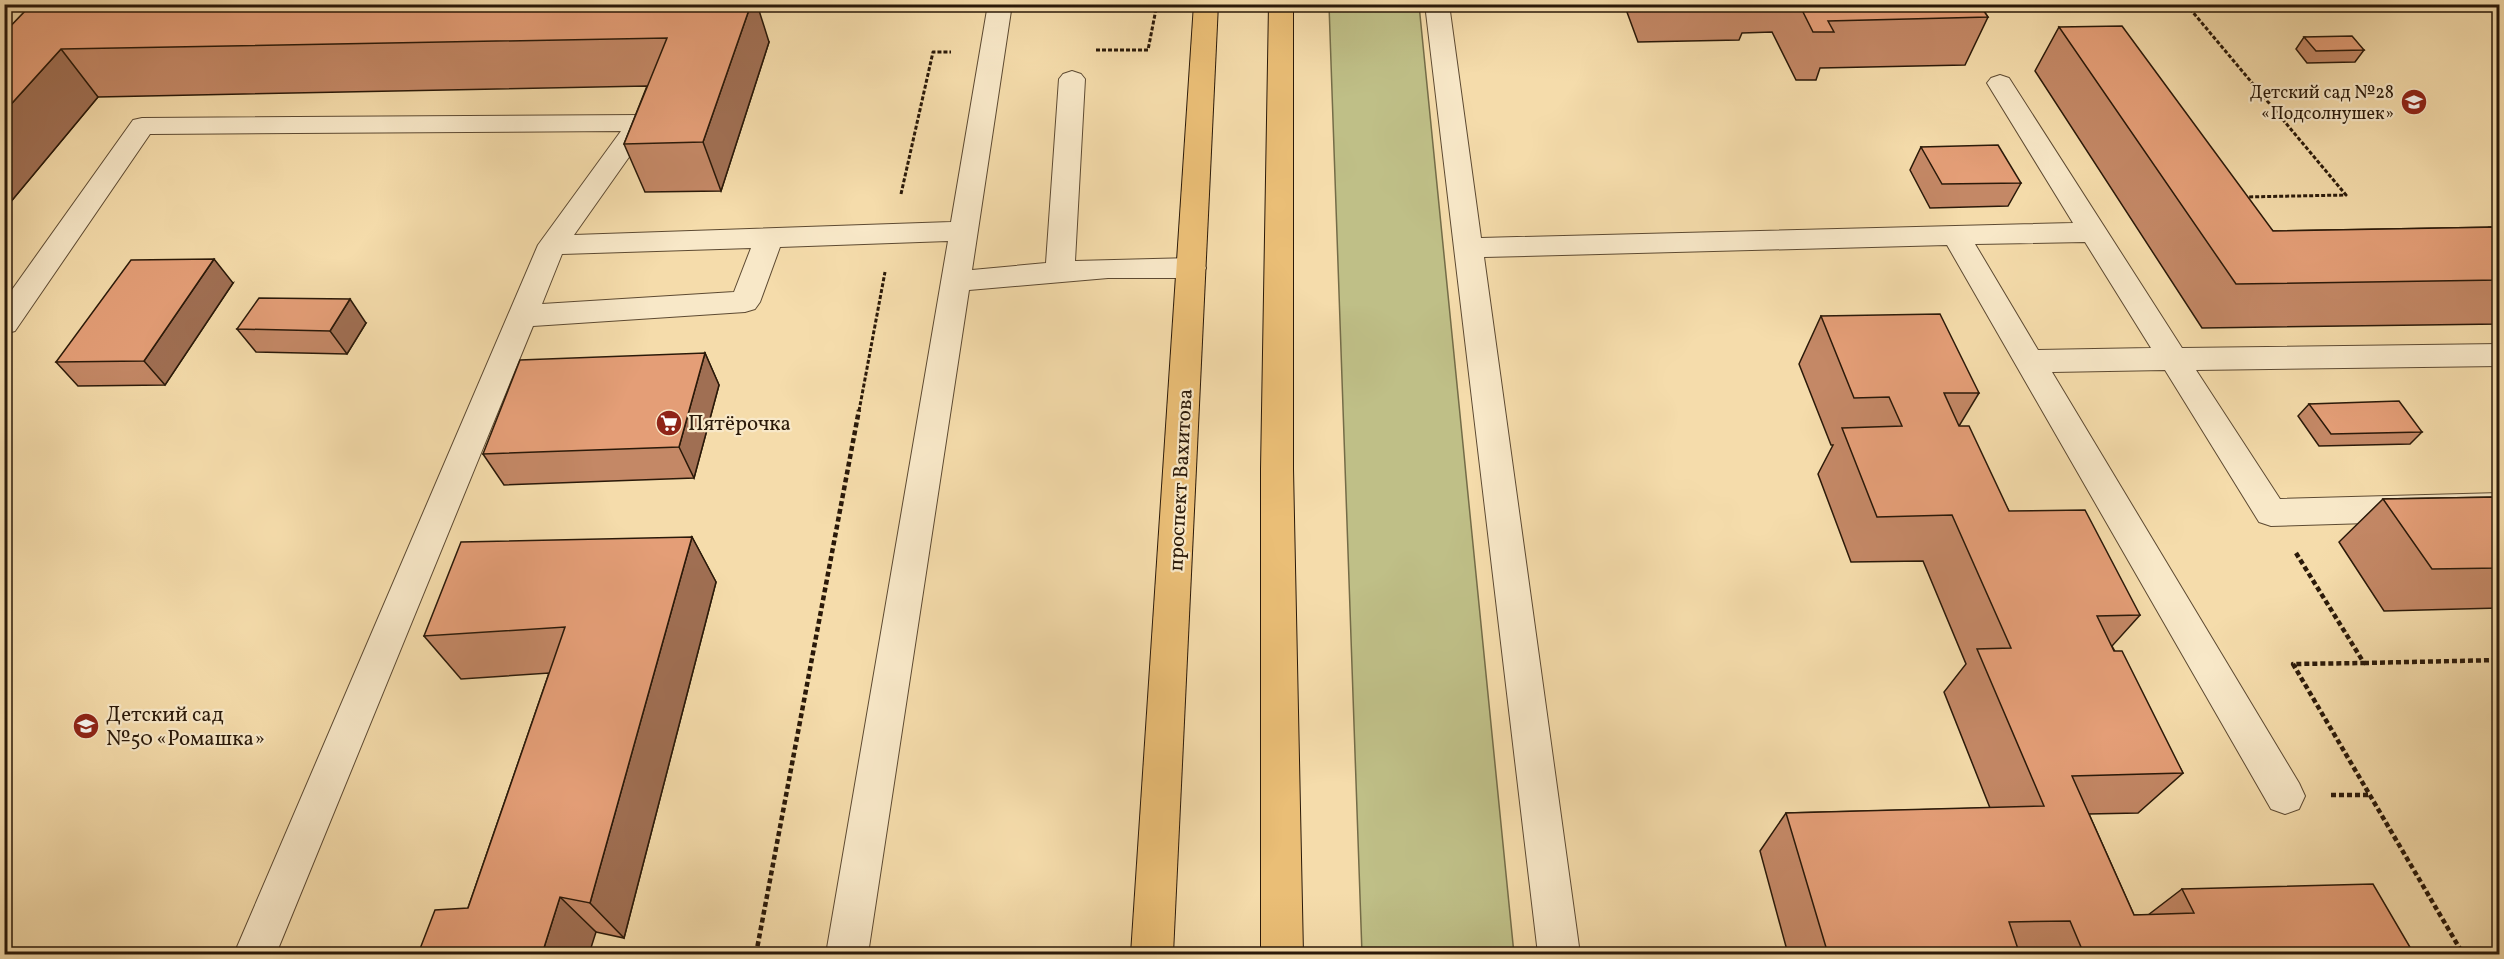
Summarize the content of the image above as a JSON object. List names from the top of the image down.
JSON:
{
  "streets": {
    "main road": ["проспект Вахитова"]
  },
  "places": {
    "school or university": ["Детский сад №28 «Подсолнушек»", "Детский сад №50 «Ромашка»"],
    "supermarket": ["Пятёрочка"]
  }
}
